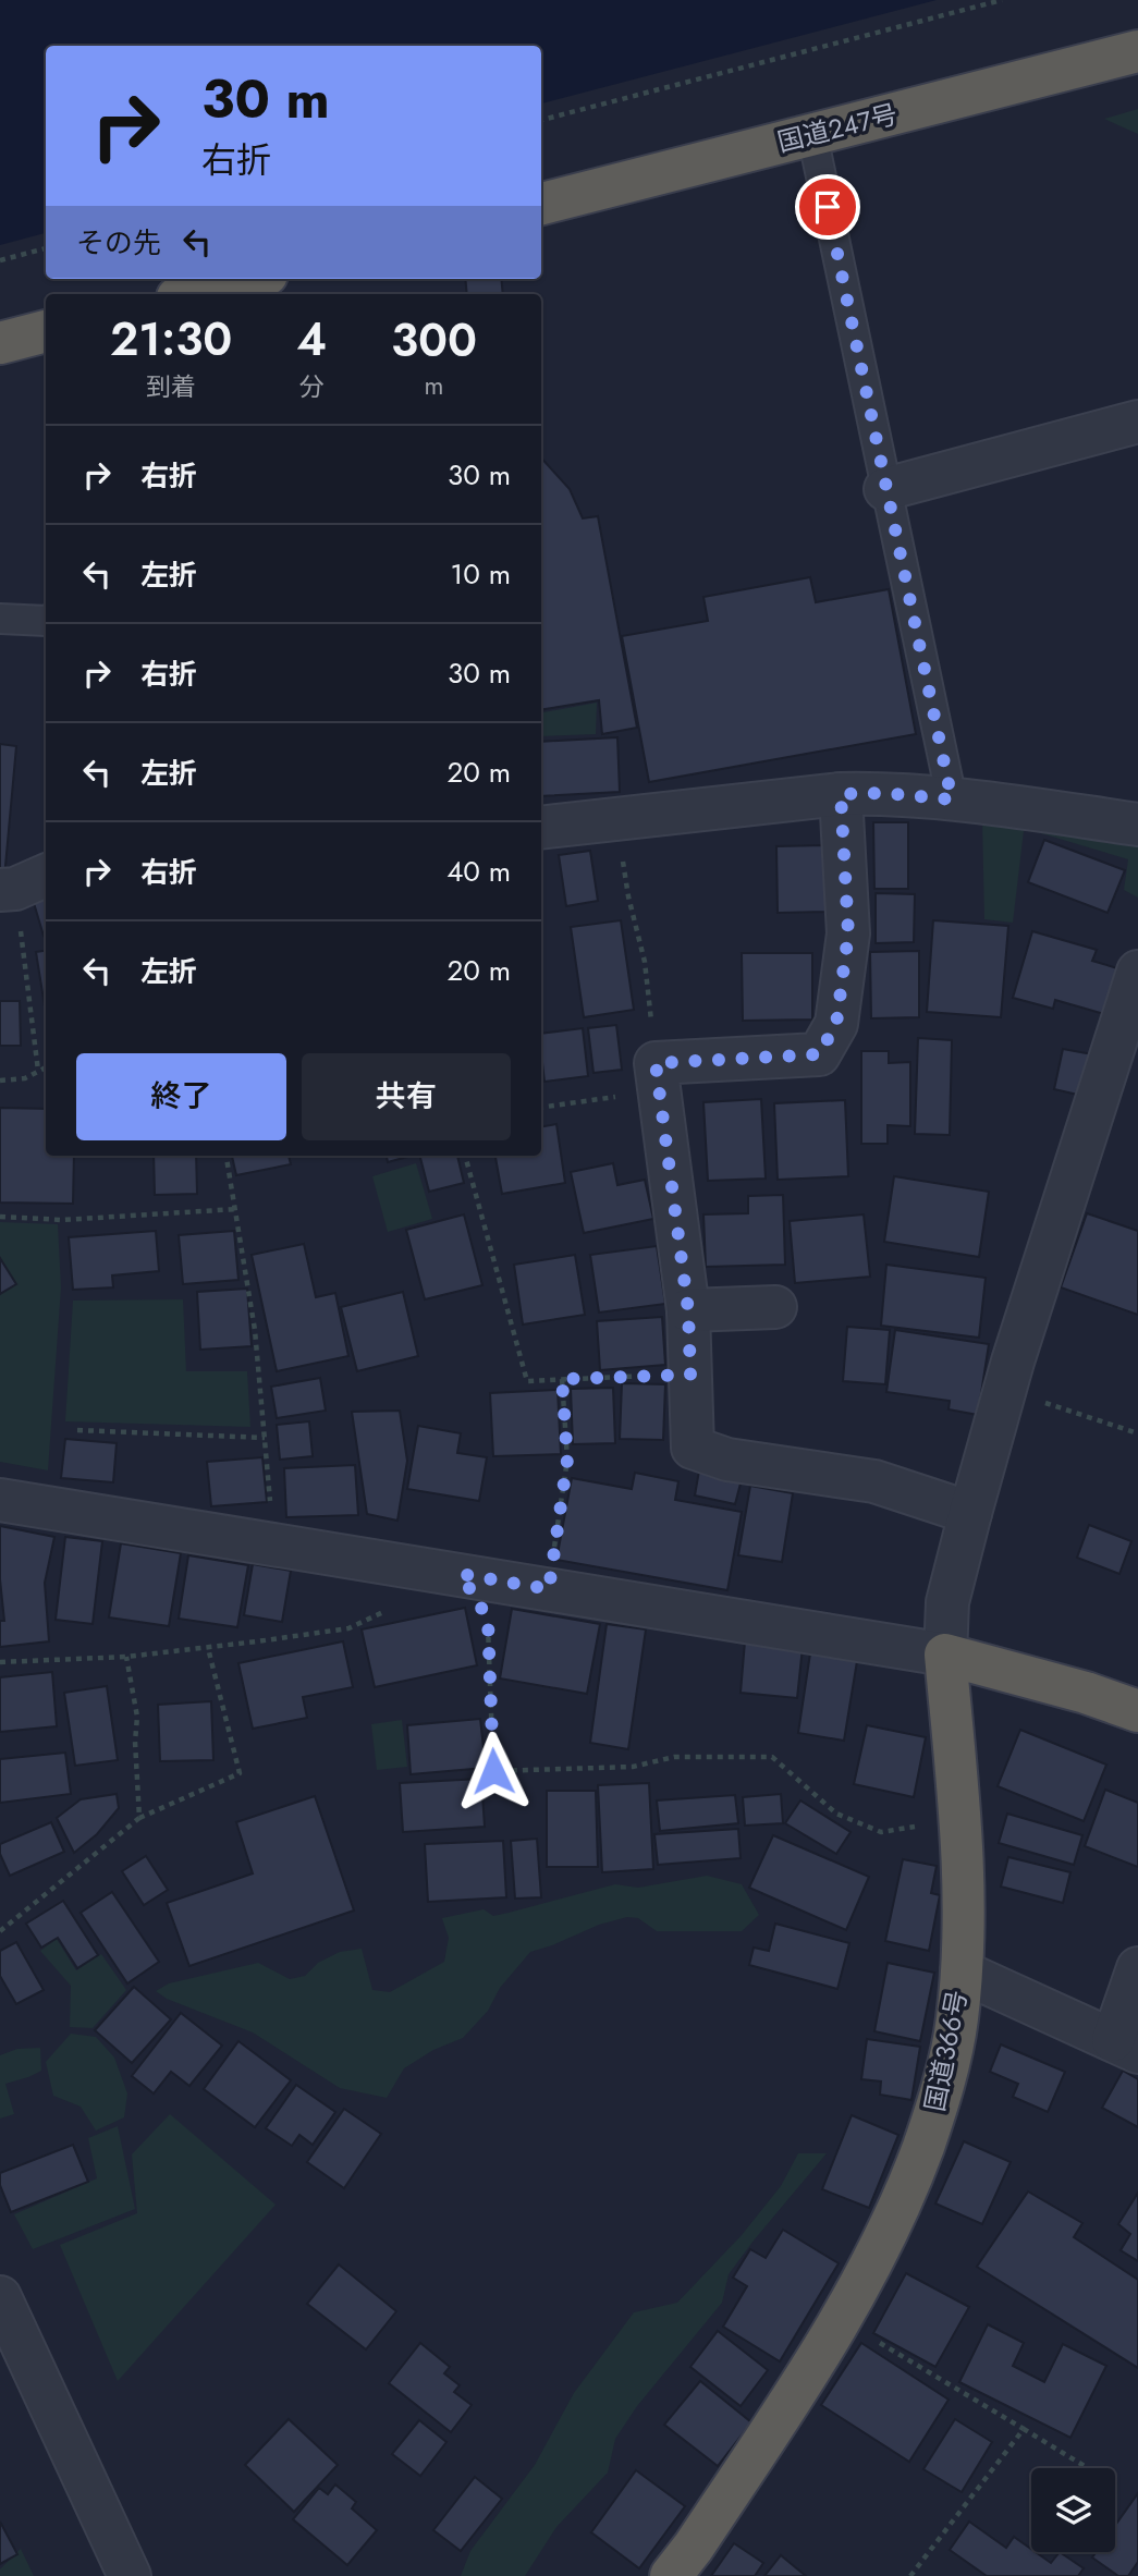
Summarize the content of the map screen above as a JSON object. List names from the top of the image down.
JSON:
{
  "streets": {
    "highway": ["国道247号", "国道366号"]
  },
  "page": {
    "turn": ["30 m", "右折"],
    "then": "その先",
    "eta": [
      "21:30",
      "到着",
      "4",
      "分",
      "300",
      "m"
    ],
    "list": [
      {
        "name": "右折",
        "value": "30 m"
      },
      {
        "name": "左折",
        "value": "10 m"
      },
      {
        "name": "右折",
        "value": "30 m"
      },
      {
        "name": "左折",
        "value": "20 m"
      },
      {
        "name": "右折",
        "value": "40 m"
      },
      {
        "name": "左折",
        "value": "20 m"
      }
    ],
    "buttons": ["終了", "共有"]
  }
}
